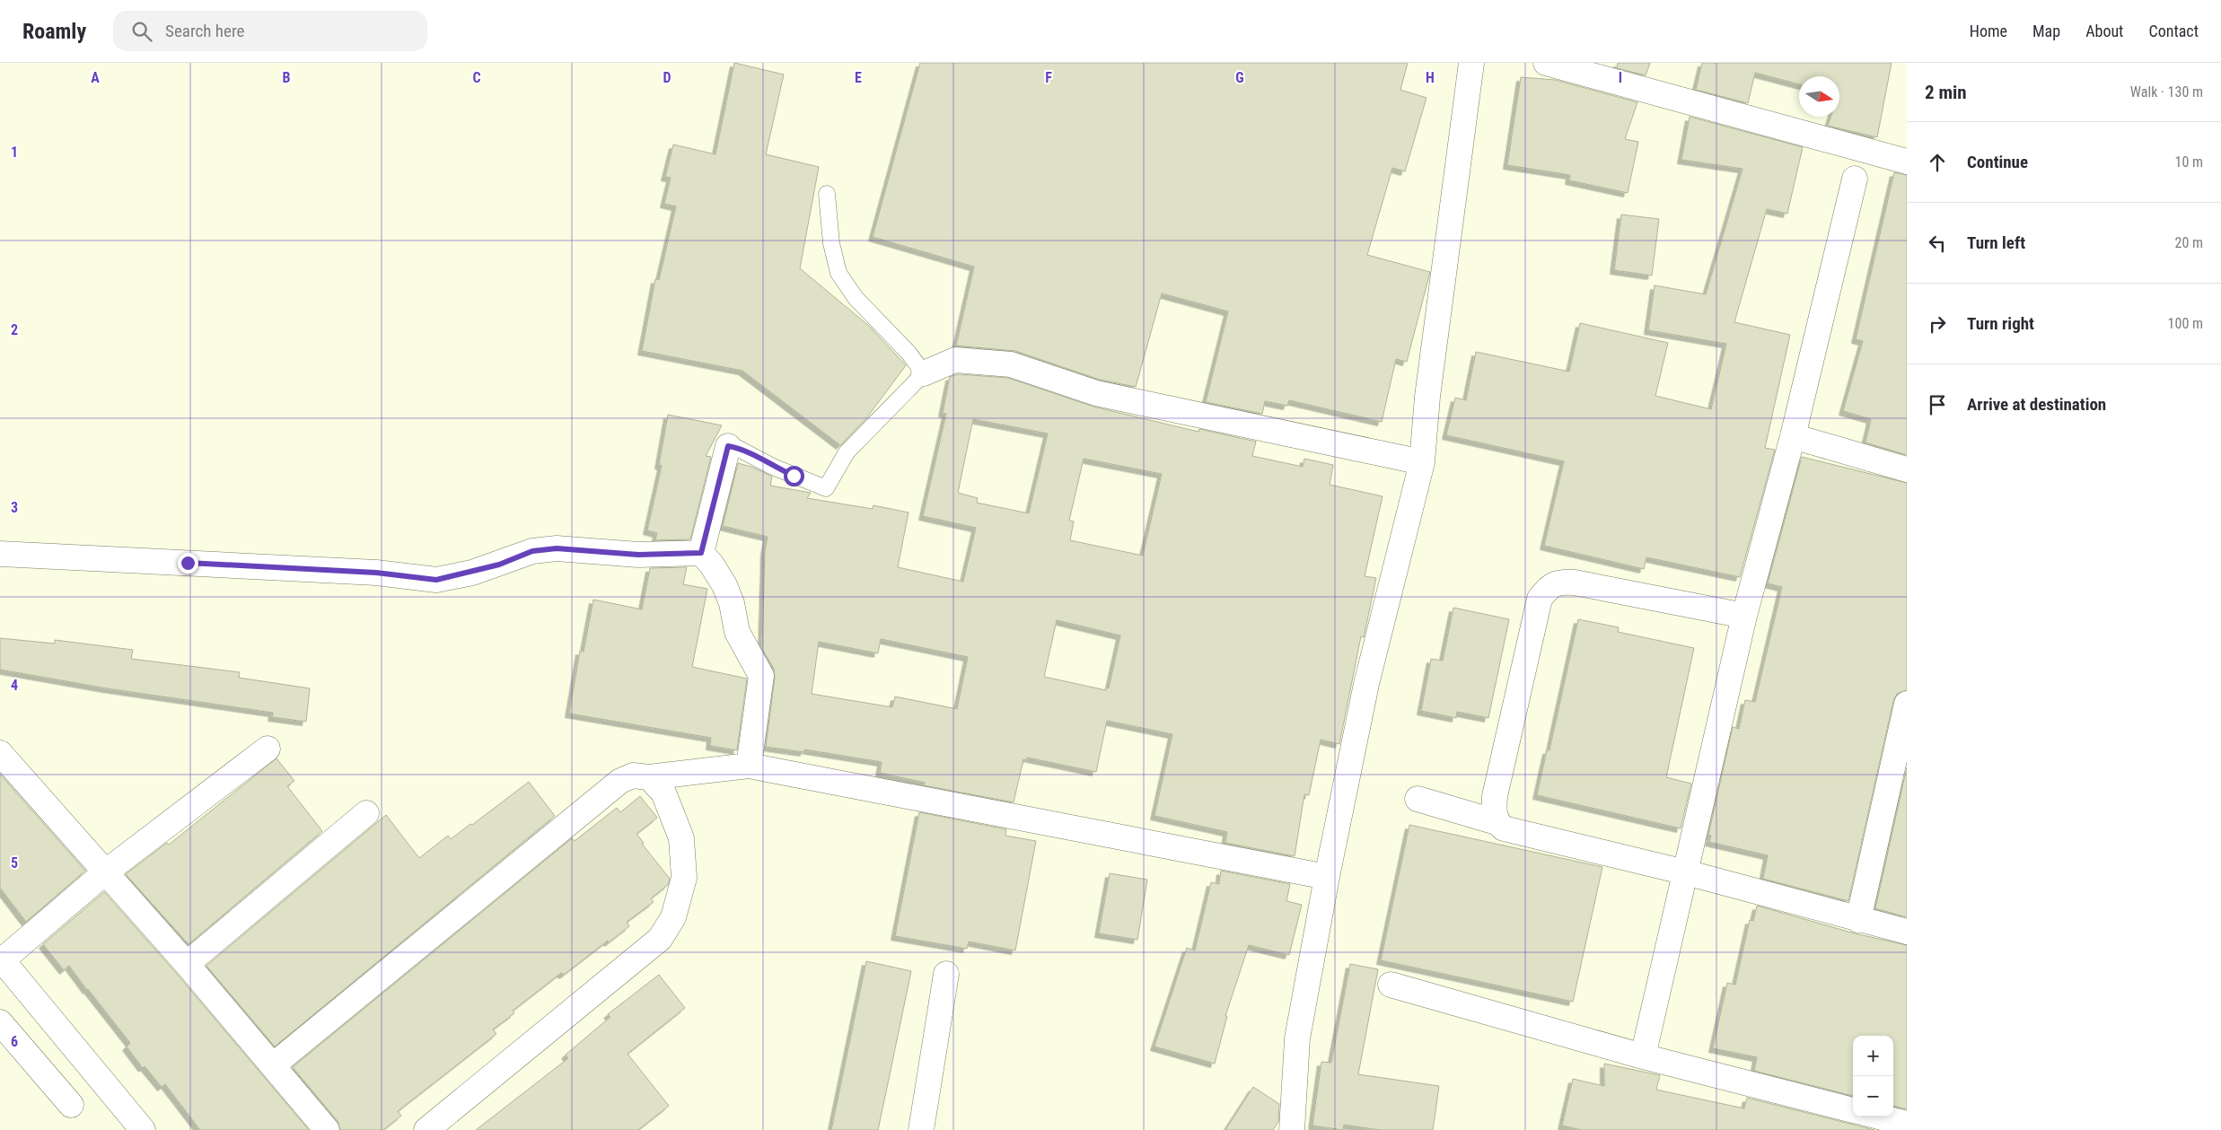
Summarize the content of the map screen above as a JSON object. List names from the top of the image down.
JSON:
{
  "north": "right",
  "page": {
    "header": "Roamly",
    "search": "Search here",
    "nav": [
      "Home",
      "Map",
      "About",
      "Contact"
    ],
    "heading": ["2 min", "Walk · 130 m"],
    "list": [
      ["Continue", "10 m"],
      ["Turn left", "20 m"],
      ["Turn right", "100 m"],
      "Arrive at destination"
    ],
    "map_buttons": ["+", "−"]
  },
  "grid": {
    "columns": [
      "A",
      "B",
      "C",
      "D",
      "E",
      "F",
      "G",
      "H",
      "I"
    ],
    "rows": [
      "1",
      "2",
      "3",
      "4",
      "5",
      "6"
    ]
  }
}
